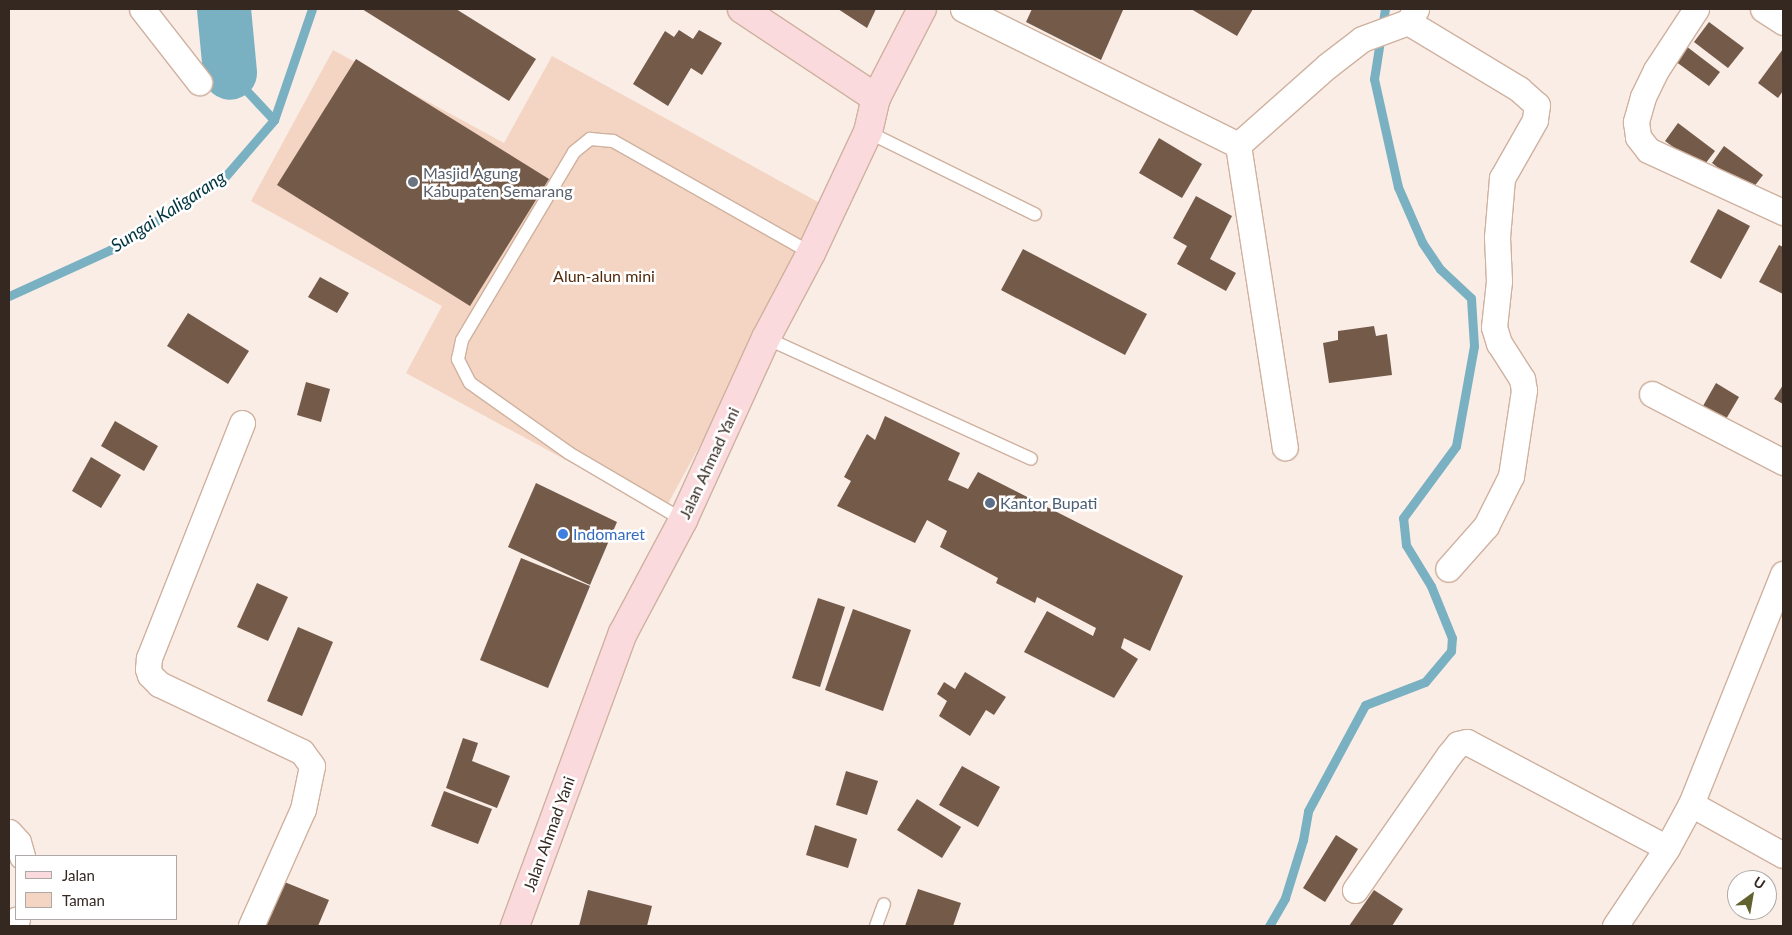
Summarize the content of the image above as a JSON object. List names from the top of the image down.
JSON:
{
  "streets": {
    "street": ["Jalan Ahmad Yani"]
  },
  "water": ["Sungai Kaligarang"],
  "parks": ["Alun-alun mini"],
  "places": ["Masjid Agung Kabupaten Semarang", "Kantor Bupati", "Indomaret"],
  "legend": ["Jalan", "Taman"],
  "north": "top right"
}
